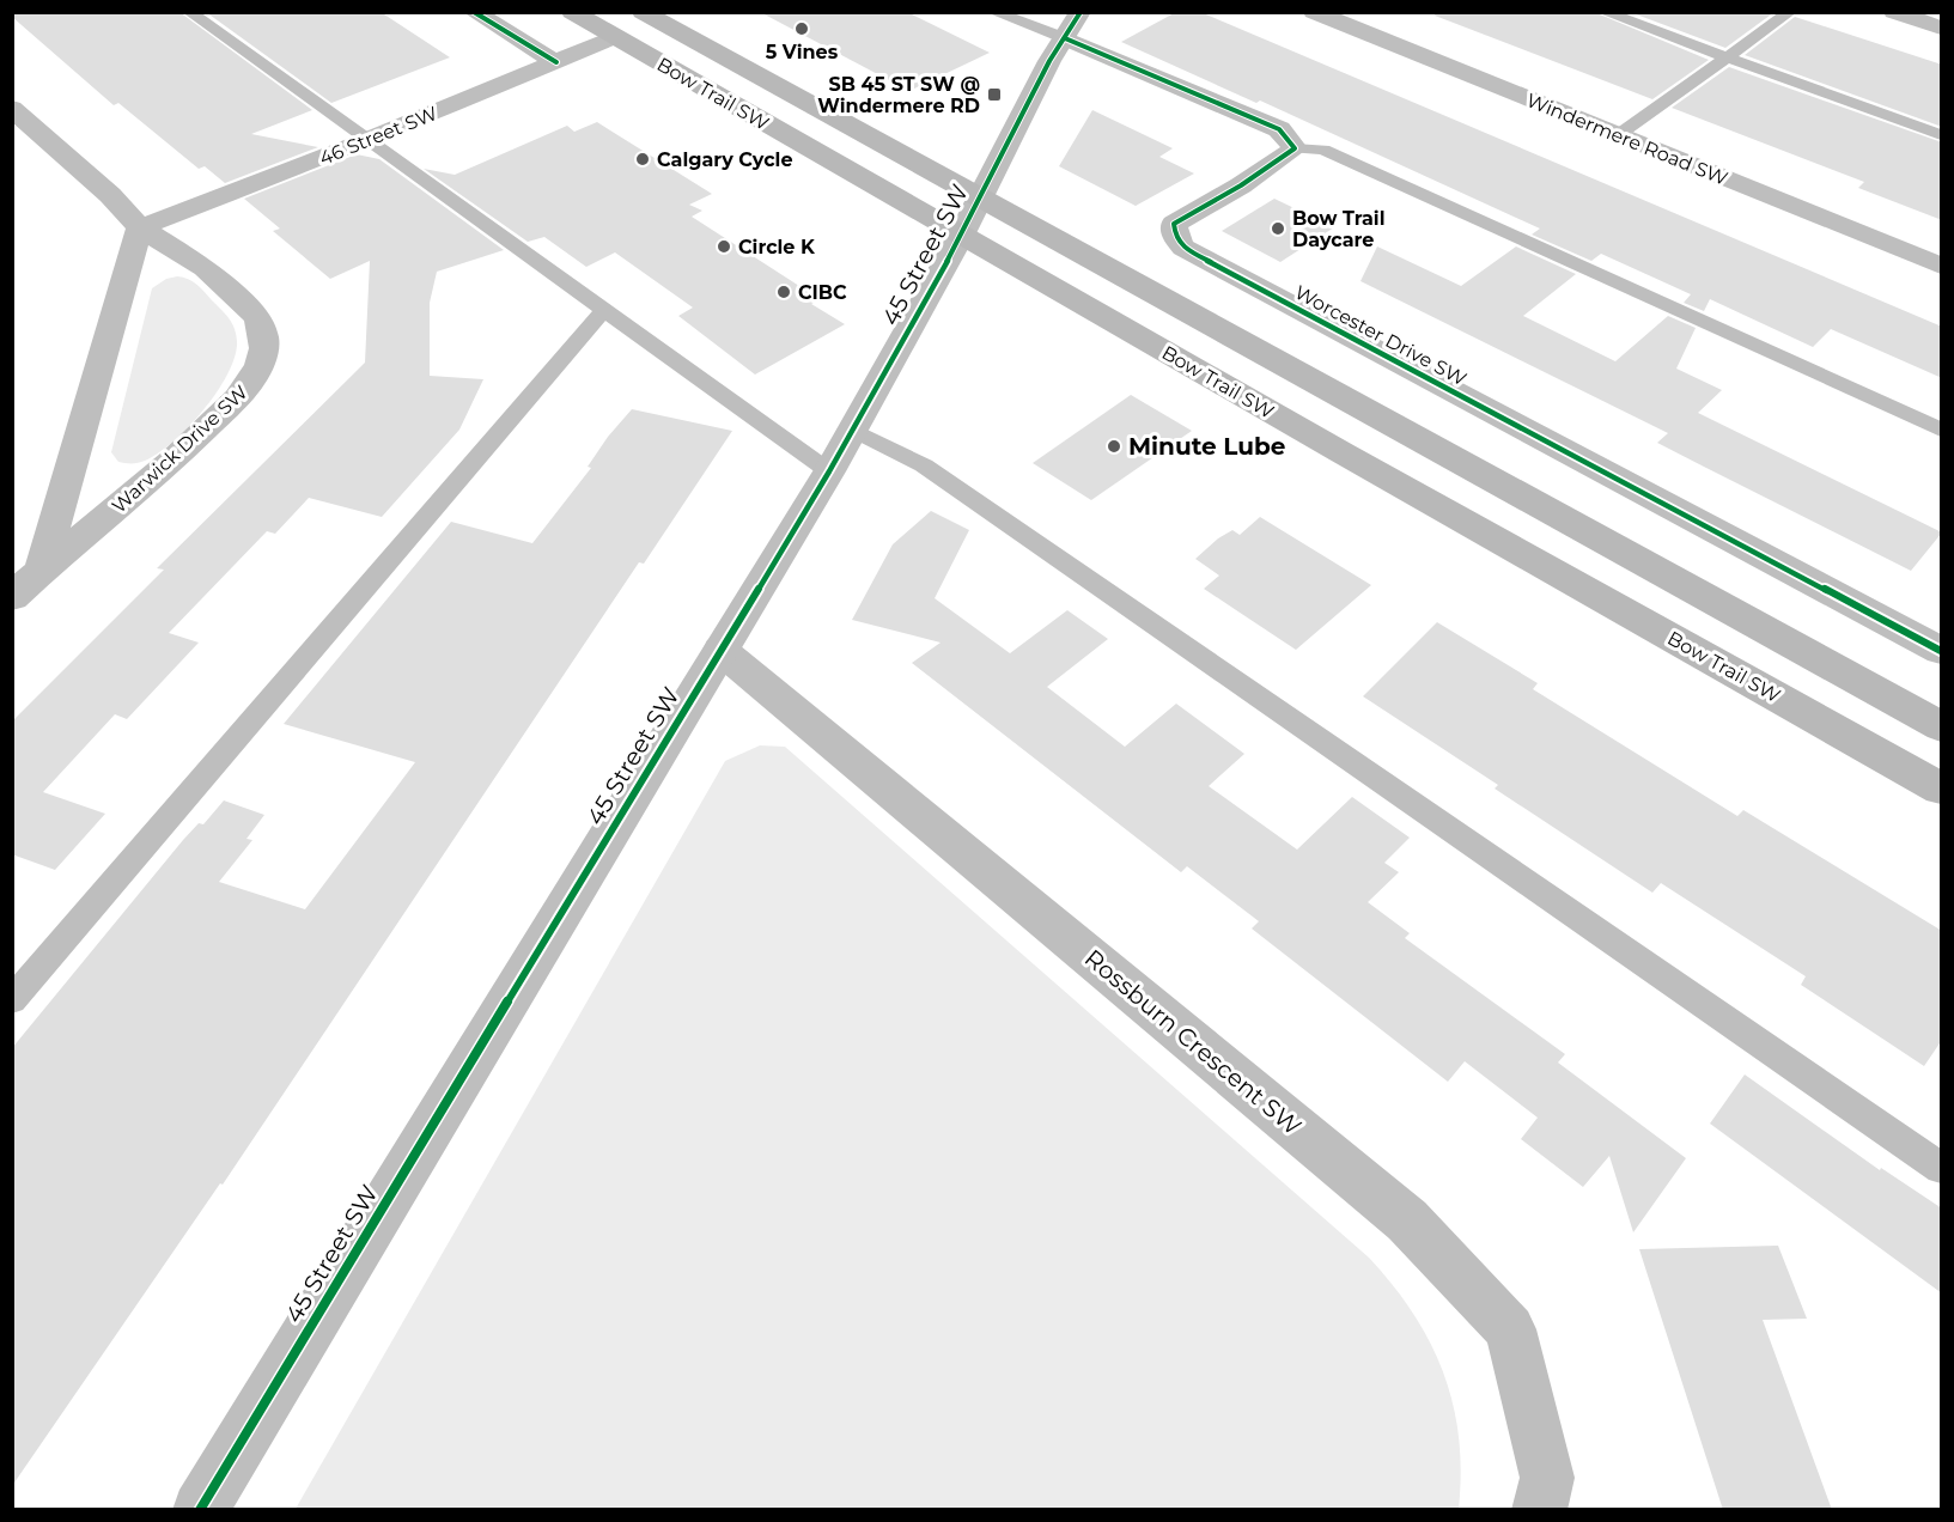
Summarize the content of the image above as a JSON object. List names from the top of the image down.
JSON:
{
  "streets": {
    "main road": ["Bow Trail SW"],
    "street": [
      "46 Street SW",
      "Windermere Road SW",
      "45 Street SW",
      "Worcester Drive SW",
      "Warwick Drive SW",
      "Rossburn Crescent SW"
    ]
  },
  "crossings": [
    ["Bow Trail SW", "46 Street SW"],
    ["Bow Trail SW", "45 Street SW"],
    ["46 Street SW", "Warwick Drive SW"],
    ["45 Street SW", "Rossburn Crescent SW"]
  ],
  "places": {
    "other": [
      "5 Vines",
      "Calgary Cycle",
      "Bow Trail Daycare",
      "Circle K",
      "CIBC",
      "Minute Lube"
    ],
    "transit": ["SB 45 ST SW @ Windermere RD"]
  }
}
